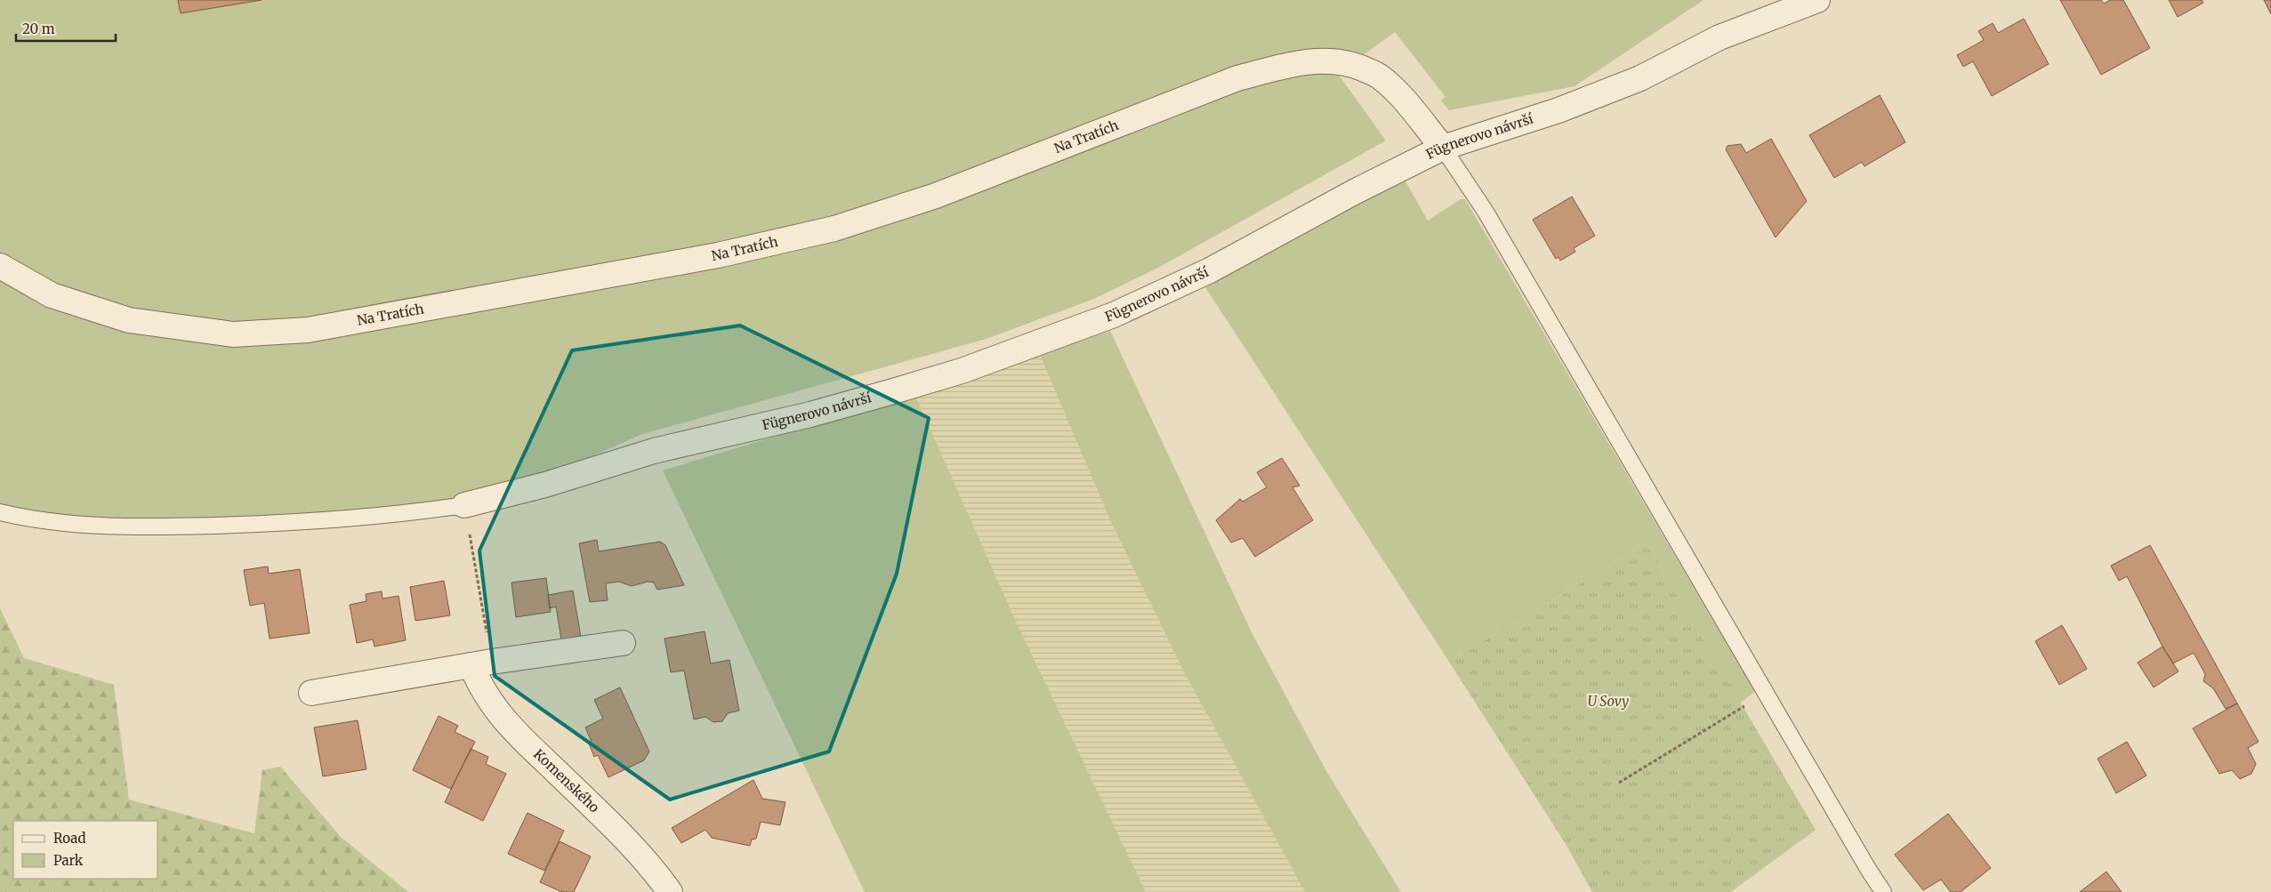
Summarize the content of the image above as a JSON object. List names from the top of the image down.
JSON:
{
  "streets": {
    "street": ["Na Tratích", "Fügnerovo návrší", "Komenského"]
  },
  "crossings": [
    ["Na Tratích", "Fügnerovo návrší"]
  ],
  "parks": ["U Sovy"],
  "legend": ["Road", "Park"],
  "scale_bar": "20 m"
}
